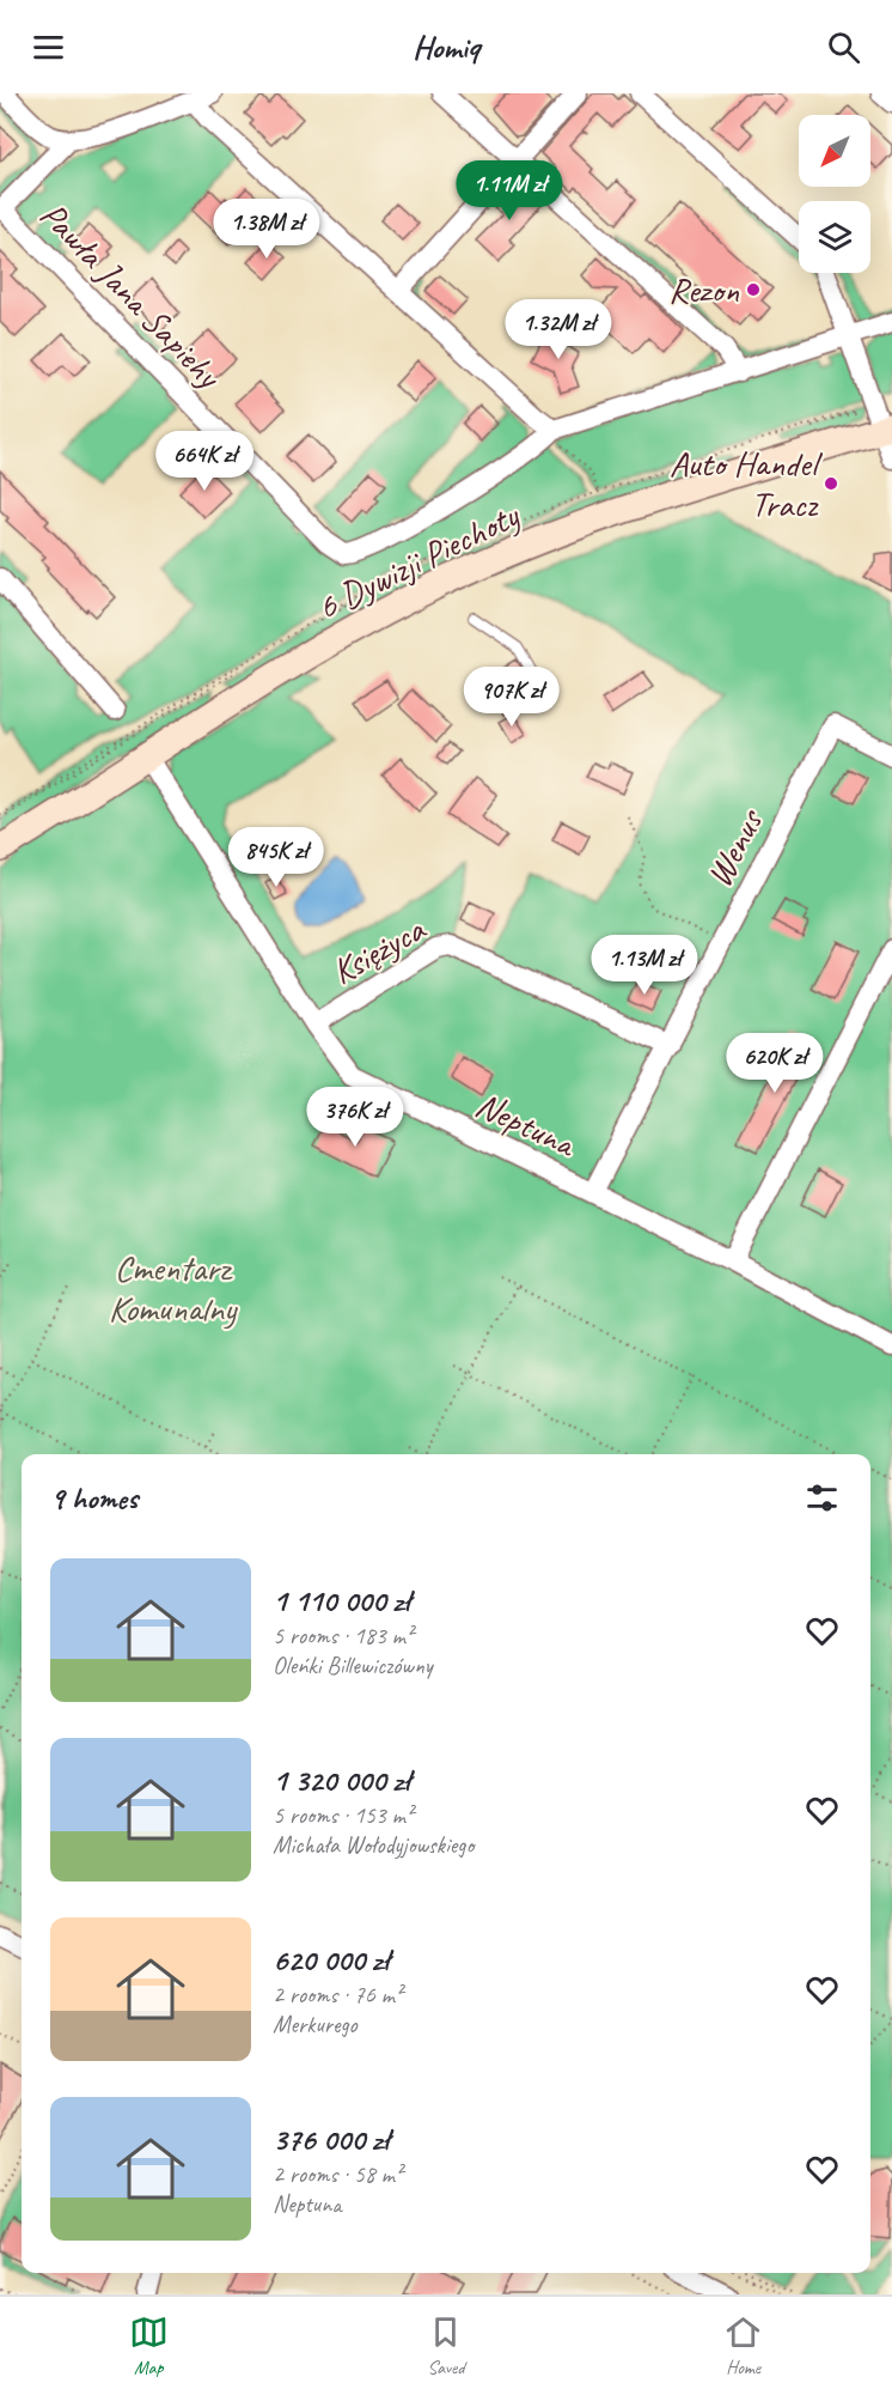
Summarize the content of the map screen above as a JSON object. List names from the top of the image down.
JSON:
{
  "streets": {
    "street": [
      "Pawła Jana Sapiehy",
      "6 Dywizji Piechoty",
      "Wenus",
      "Księżyca",
      "Neptuna"
    ]
  },
  "crossings": [
    ["6 Dywizji Piechoty", "Neptuna"],
    ["Wenus", "Księżyca"],
    ["Wenus", "Neptuna"],
    ["Księżyca", "Neptuna"]
  ],
  "parks": ["Cmentarz Komunalny"],
  "places": ["Rezon", "Auto Handel Tracz"],
  "north": "bottom left",
  "page": {
    "header": "Homiq",
    "price": [
      "1.11M zł",
      "1.38M zł",
      "1.32M zł",
      "664K zł",
      "907K zł",
      "845K zł",
      "1.13M zł",
      "620K zł",
      "376K zł"
    ],
    "heading": "9 homes",
    "list": [
      {
        "name": "1 110 000 zł",
        "note": "5 rooms · 183 m² · Oleńki Billewiczówny"
      },
      {
        "name": "1 320 000 zł",
        "note": "5 rooms · 153 m² · Michała Wołodyjowskiego"
      },
      {
        "name": "620 000 zł",
        "note": "2 rooms · 76 m² · Merkurego"
      },
      {
        "name": "376 000 zł",
        "note": "2 rooms · 58 m² · Neptuna"
      }
    ],
    "tabs": ["Map", "Saved", "Home"]
  }
}
